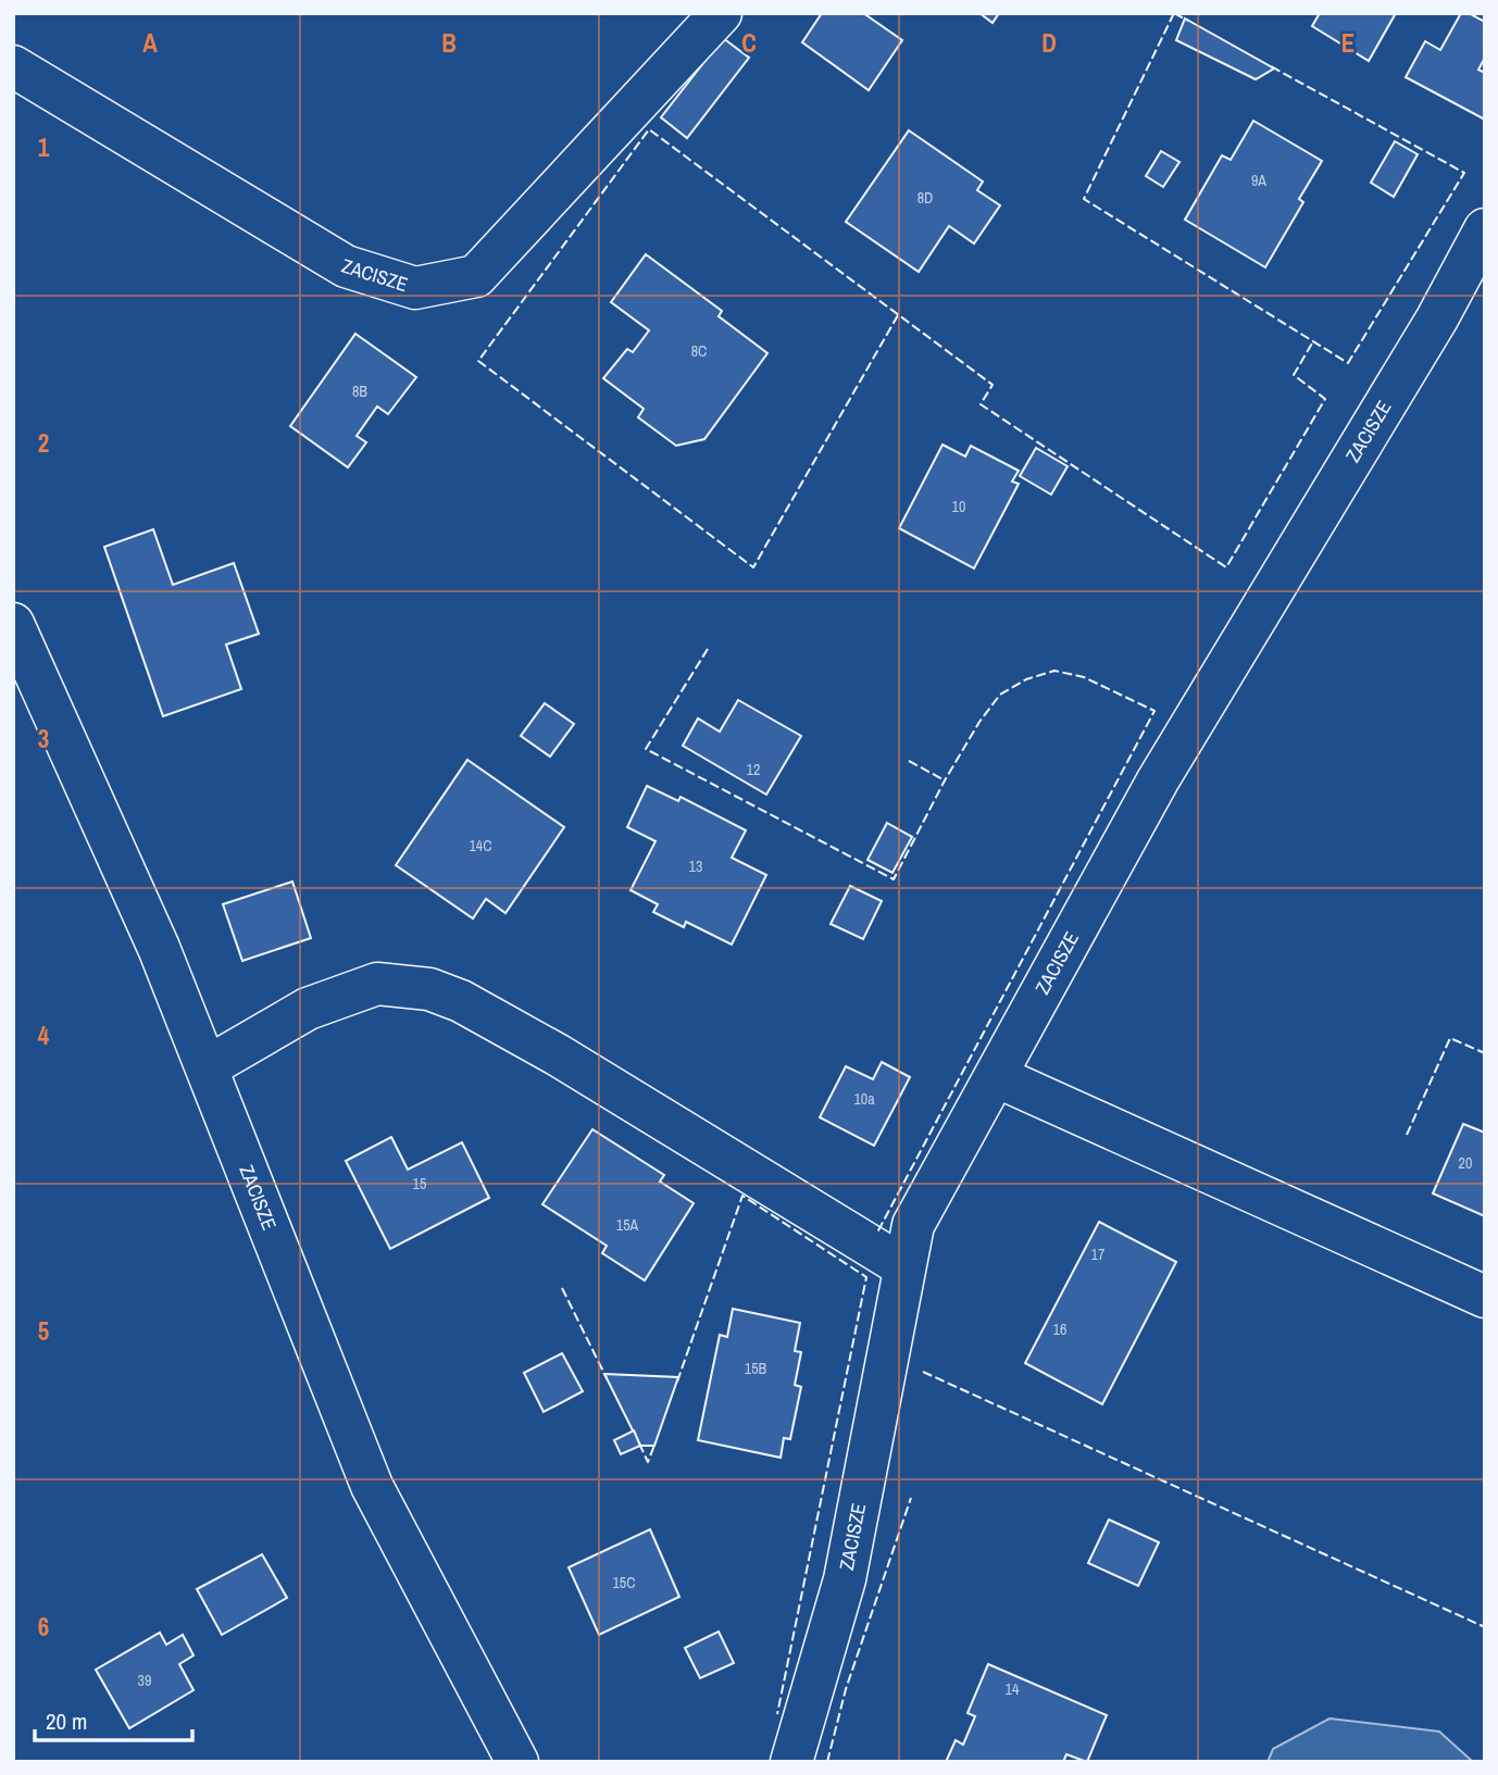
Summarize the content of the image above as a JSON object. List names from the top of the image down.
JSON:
{
  "streets": {
    "street": ["ZACISZE"]
  },
  "house_numbers": [
    "9A",
    "8D",
    "8C",
    "8B",
    "10",
    "12",
    "14C",
    "13",
    "10a",
    "20",
    "15",
    "15A",
    "17",
    "16",
    "15B",
    "15C",
    "39",
    "14"
  ],
  "scale_bar": "20 m",
  "grid": {
    "columns": [
      "A",
      "B",
      "C",
      "D",
      "E"
    ],
    "rows": [
      "1",
      "2",
      "3",
      "4",
      "5",
      "6"
    ]
  }
}
